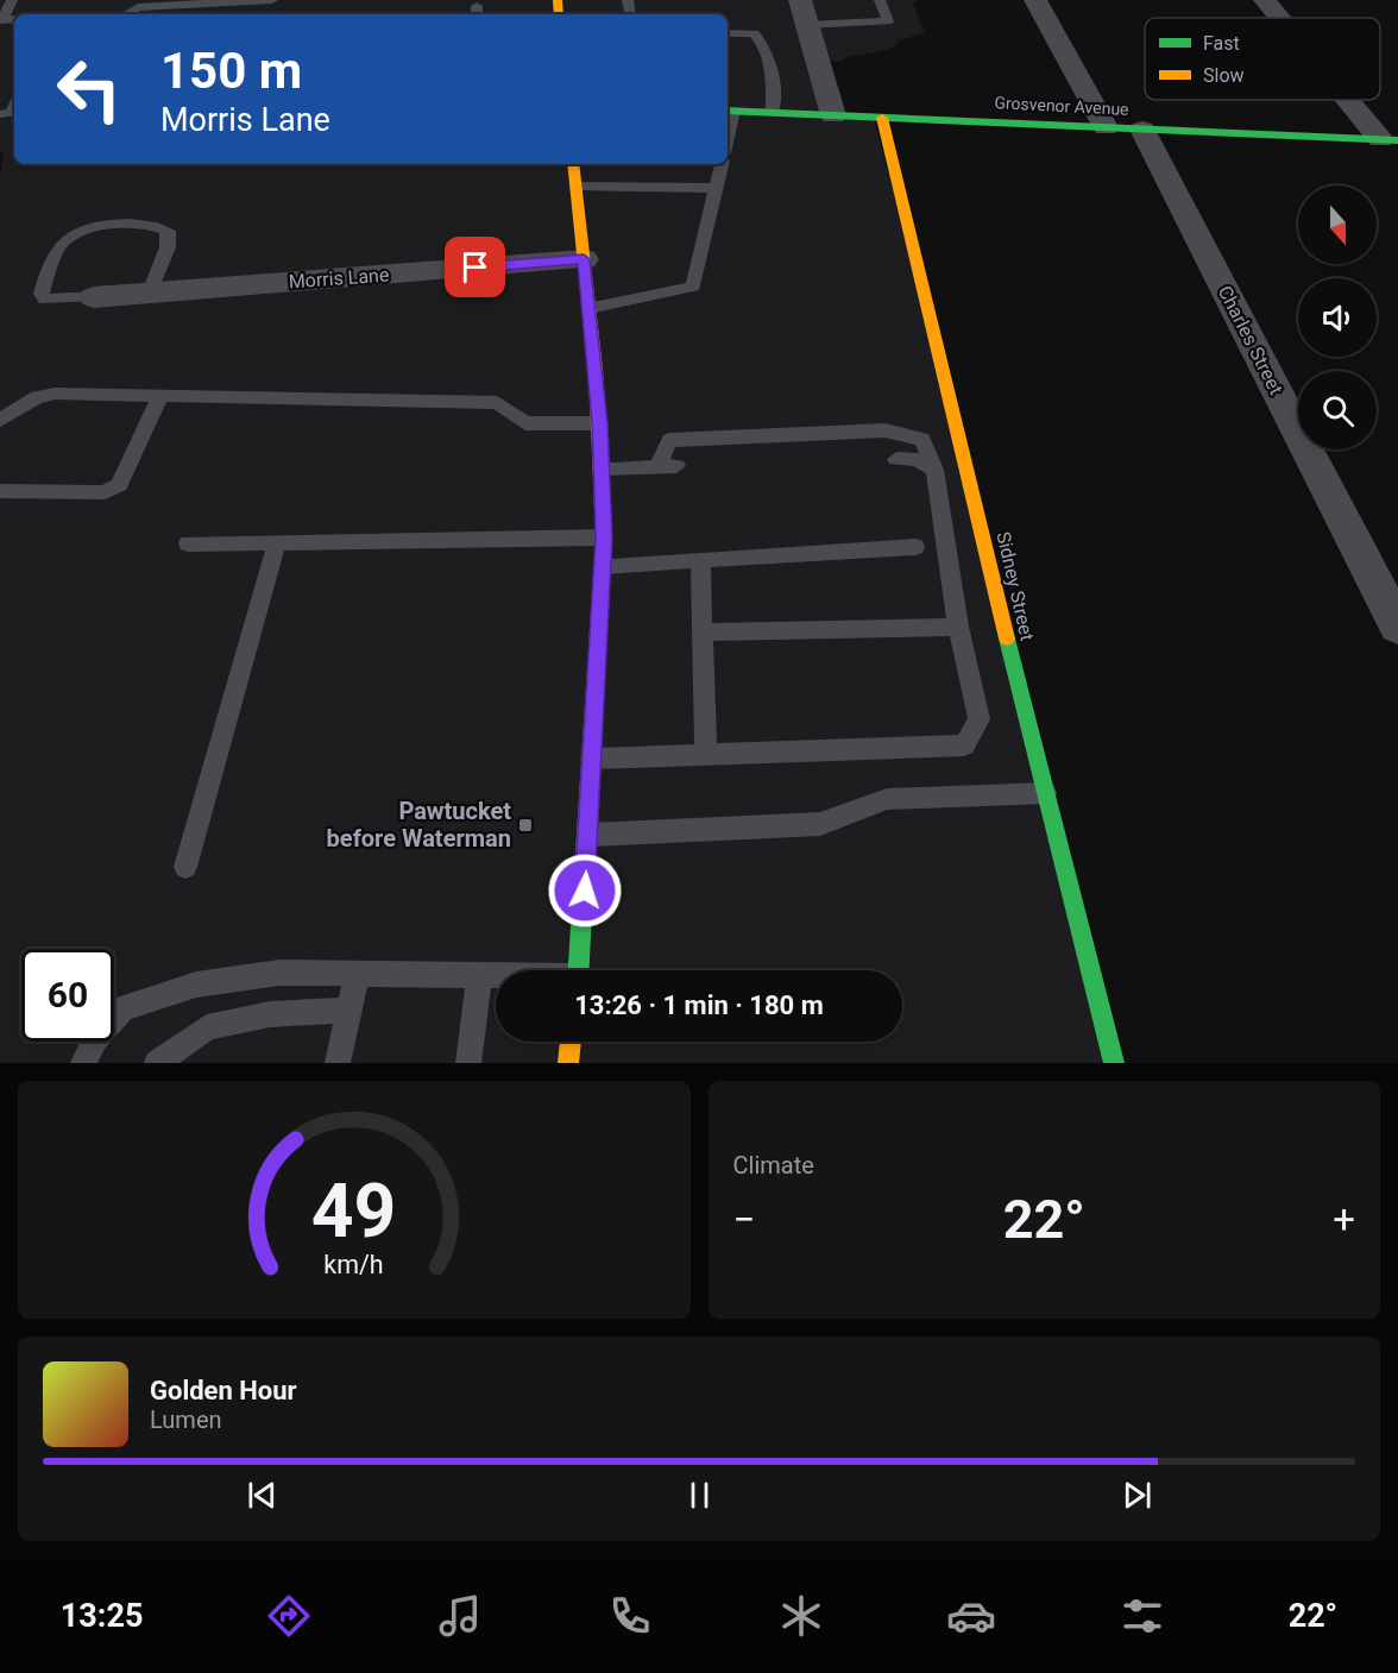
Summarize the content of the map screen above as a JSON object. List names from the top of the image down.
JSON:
{
  "streets": {
    "street": [
      "Grosvenor Avenue",
      "Morris Lane",
      "Charles Street",
      "Sidney Street"
    ]
  },
  "crossings": [
    ["Grosvenor Avenue", "Charles Street"],
    ["Grosvenor Avenue", "Sidney Street"]
  ],
  "places": {
    "transit": ["Pawtucket before Waterman"]
  },
  "legend": ["Fast", "Slow"],
  "north": "bottom",
  "page": {
    "turn": ["150 m", "Morris Lane"],
    "limit": "60",
    "trip": "13:26 · 1 min · 180 m",
    "tile": "Climate",
    "heat": ["−", "22°", "+"],
    "song": ["Golden Hour", "Lumen"],
    "tabs": ["13:25", "22°"],
    "gauge": ["49", "km/h"]
  }
}
